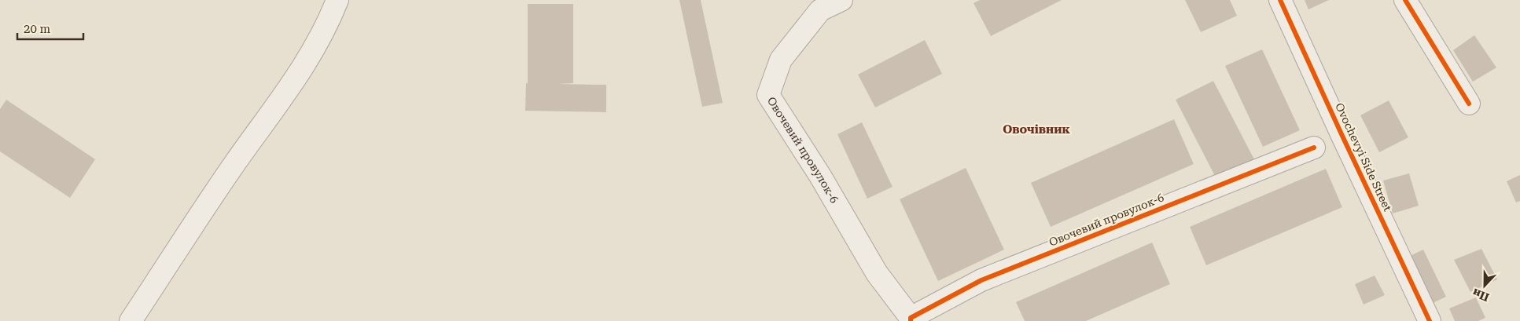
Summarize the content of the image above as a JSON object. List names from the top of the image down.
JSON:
{
  "streets": {
    "street": ["Овочевий провулок-6", "Ovochevyi Side Street"]
  },
  "districts": ["Овочівник"],
  "scale_bar": "20 m",
  "north": "bottom"
}
